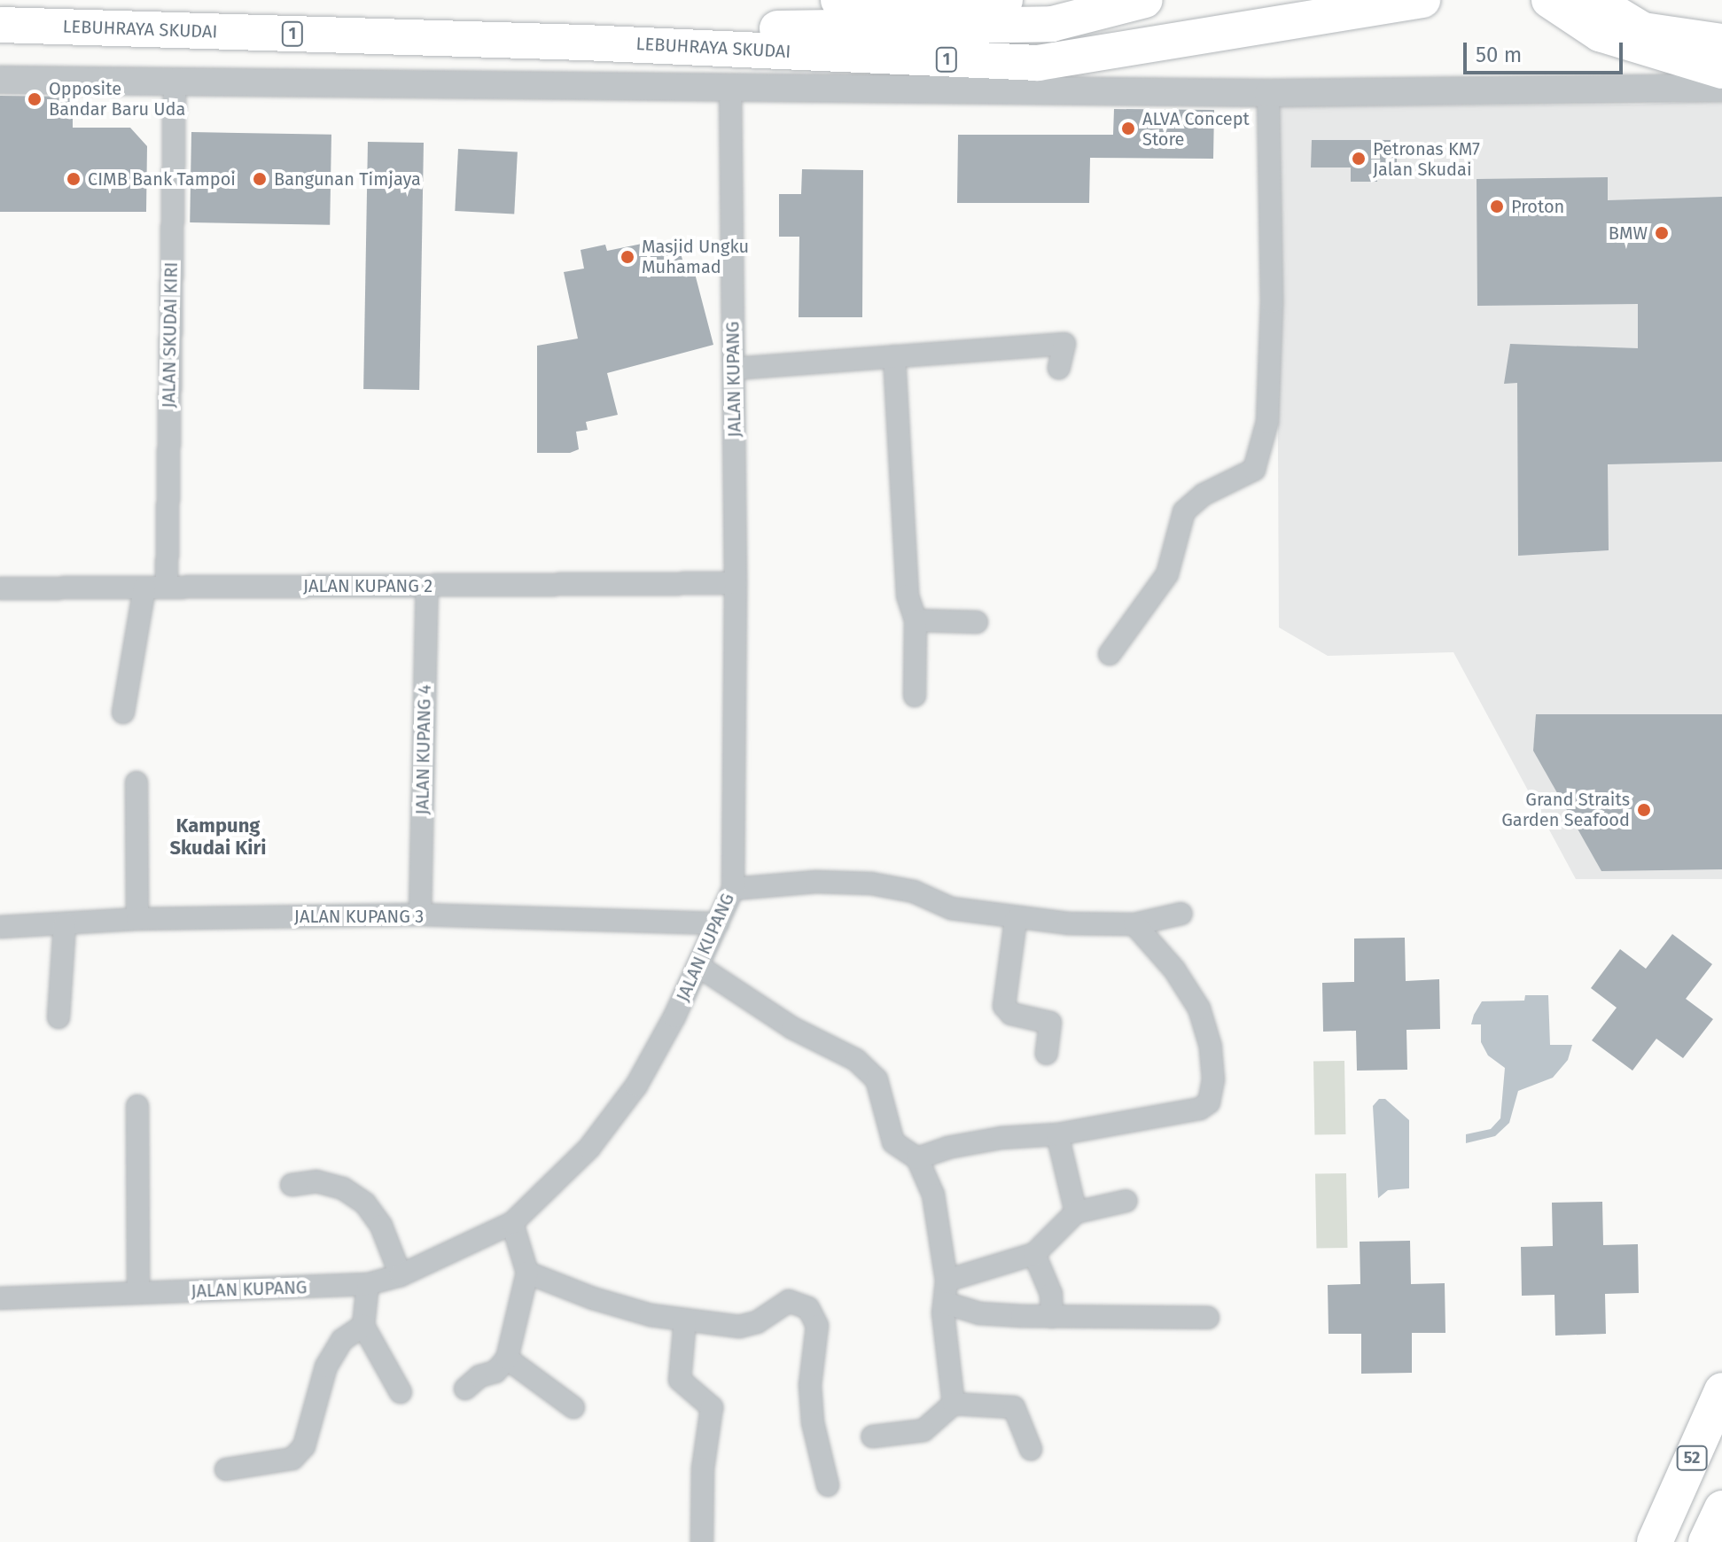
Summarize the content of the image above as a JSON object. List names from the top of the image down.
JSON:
{
  "streets": {
    "highway": ["LEBUHRAYA SKUDAI", "1", "52"],
    "street": [
      "JALAN SKUDAI KIRI",
      "JALAN KUPANG",
      "JALAN KUPANG 2",
      "JALAN KUPANG 4",
      "JALAN KUPANG 3"
    ]
  },
  "crossings": [
    ["JALAN SKUDAI KIRI", "JALAN KUPANG 2"],
    ["JALAN KUPANG", "JALAN KUPANG 2"],
    ["JALAN KUPANG", "JALAN KUPANG 3"],
    ["JALAN KUPANG 2", "JALAN KUPANG 4"],
    ["JALAN KUPANG 4", "JALAN KUPANG 3"]
  ],
  "districts": ["Kampung Skudai Kiri"],
  "places": [
    "Opposite Bandar Baru Uda",
    "ALVA Concept Store",
    "Petronas KM7 Jalan Skudai",
    "CIMB Bank Tampoi",
    "Bangunan Timjaya",
    "Proton",
    "BMW",
    "Masjid Ungku Muhamad",
    "Grand Straits Garden Seafood"
  ],
  "scale_bar": "50 m"
}
